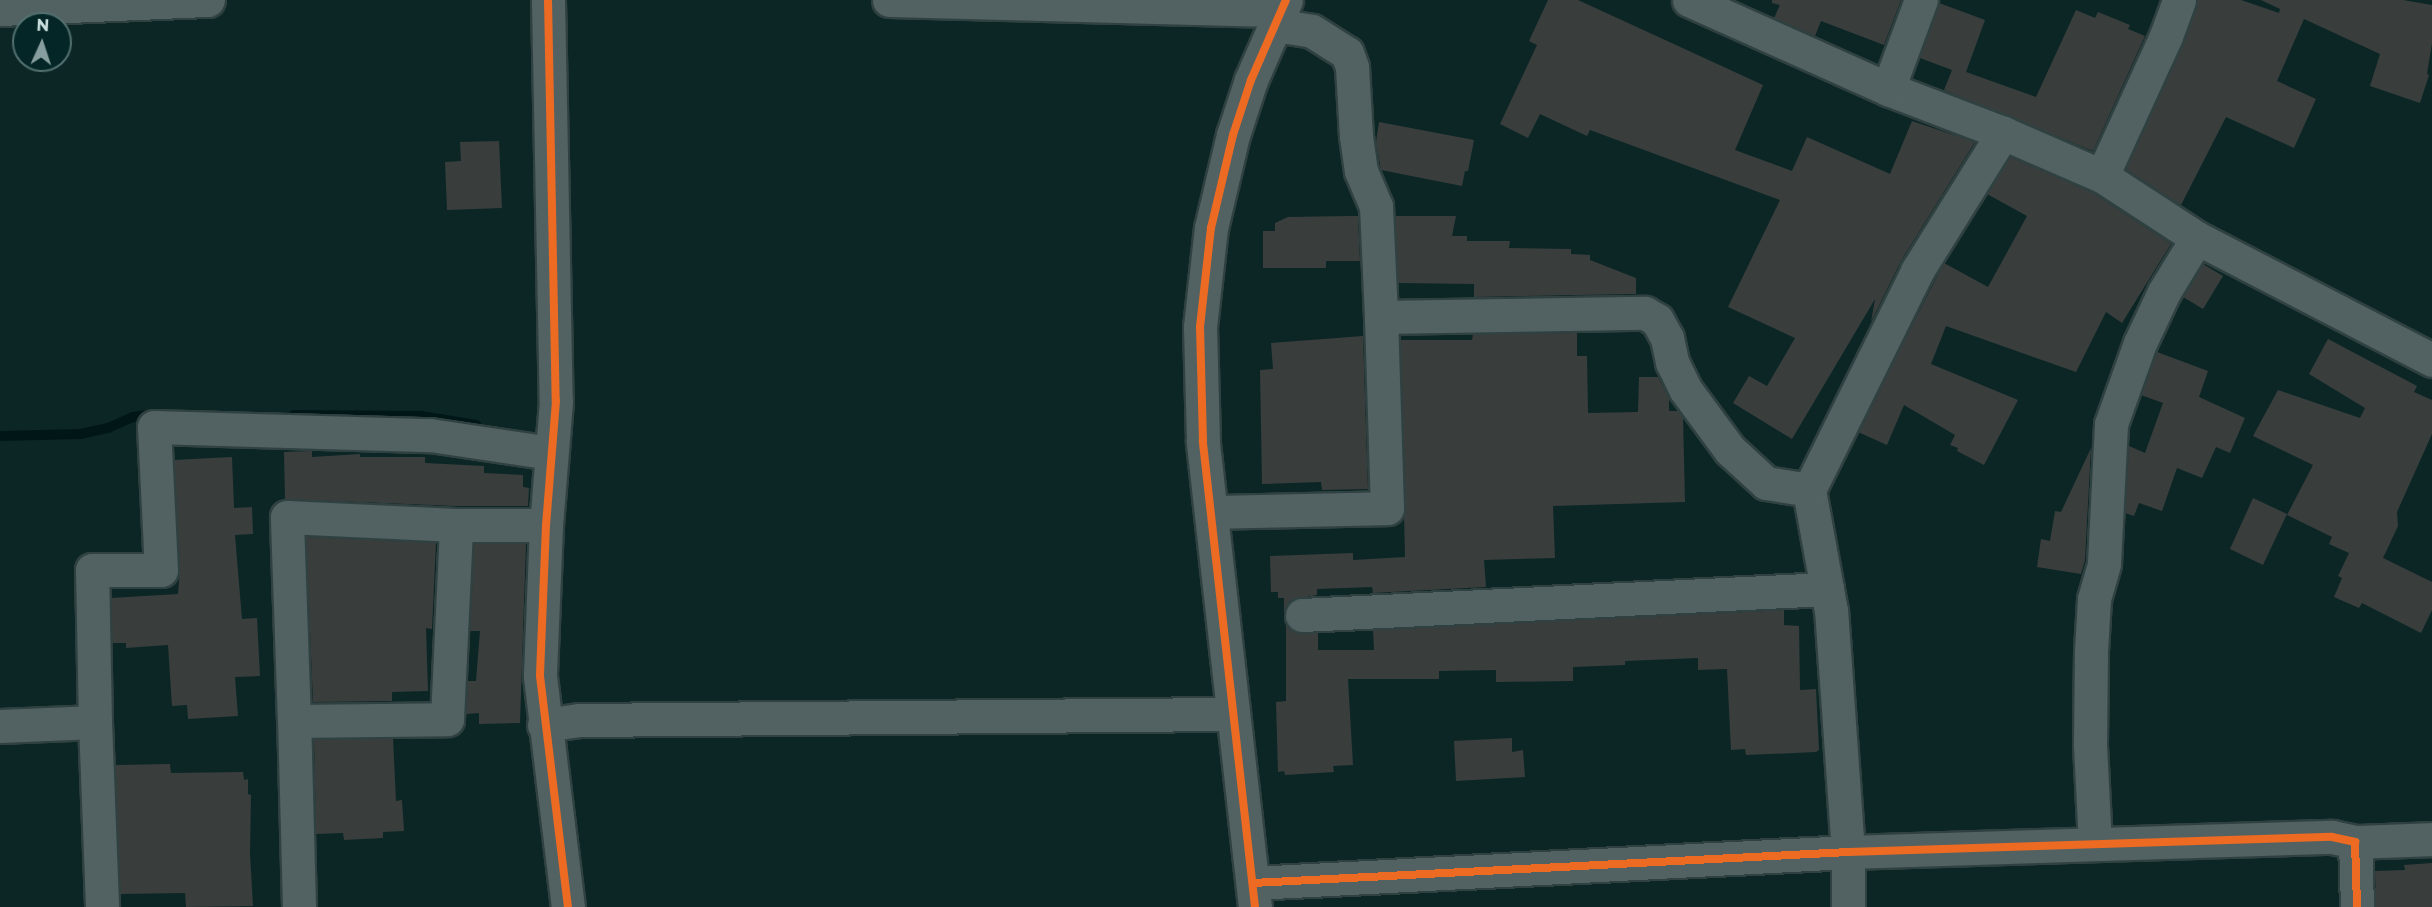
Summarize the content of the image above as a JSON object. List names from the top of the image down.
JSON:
{
  "north": "top"
}
